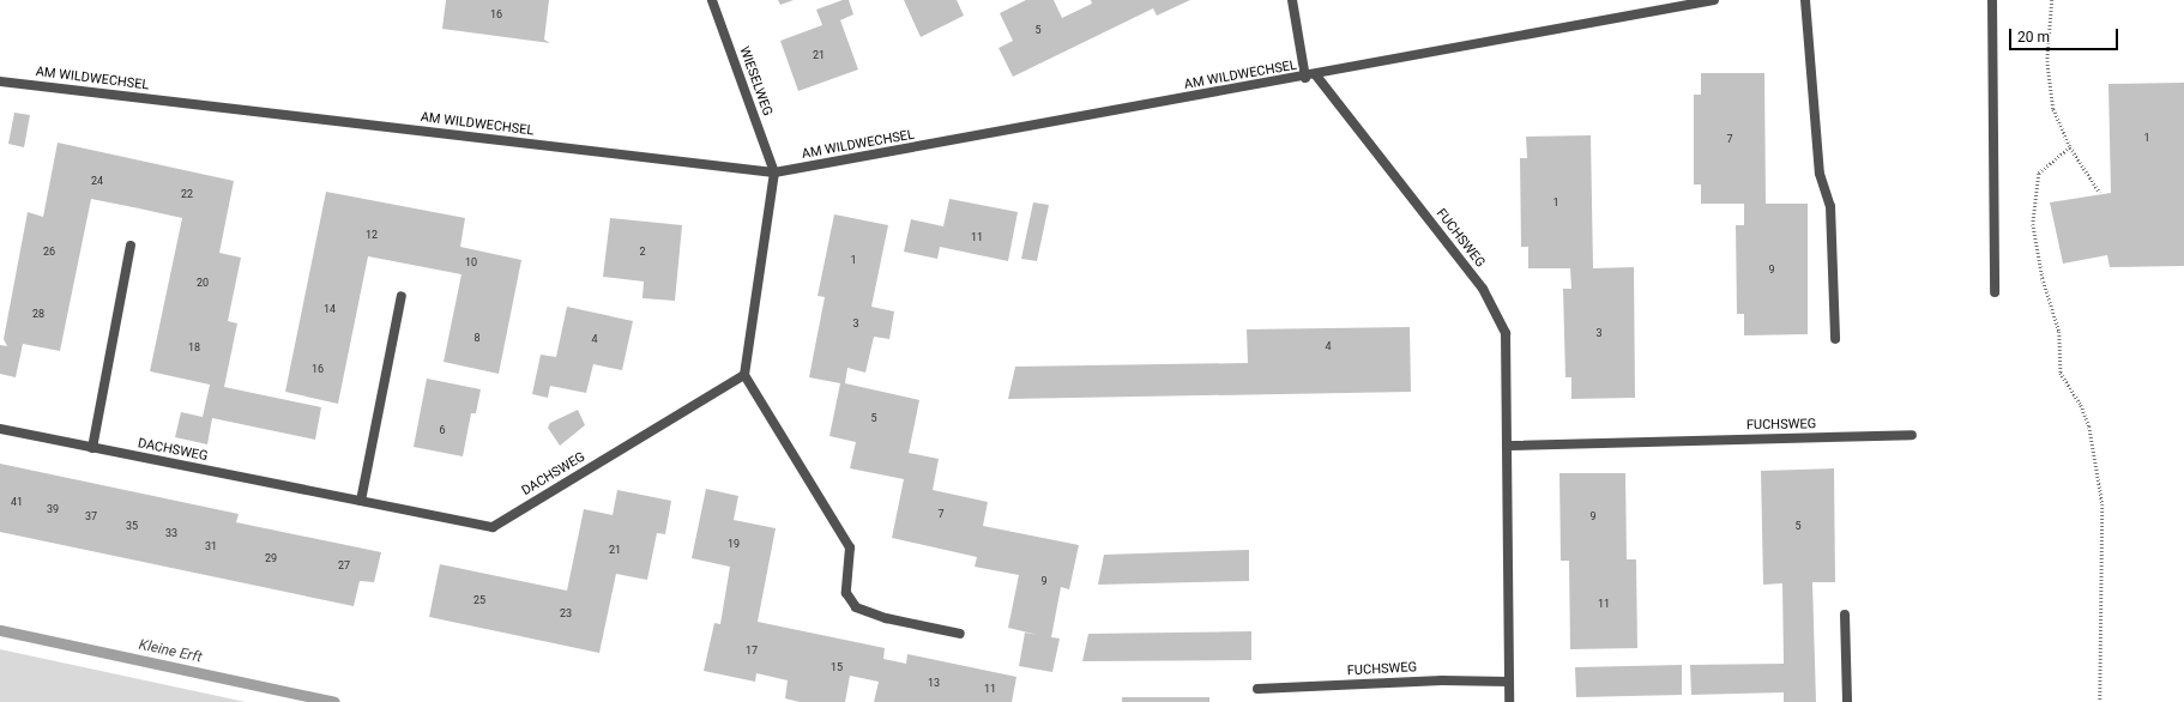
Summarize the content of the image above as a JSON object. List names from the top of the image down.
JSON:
{
  "streets": {
    "street": [
      "AM WILDWECHSEL",
      "WIESELWEG",
      "FUCHSWEG",
      "DACHSWEG"
    ]
  },
  "crossings": [
    ["AM WILDWECHSEL", "WIESELWEG"],
    ["AM WILDWECHSEL", "FUCHSWEG"]
  ],
  "water": ["Kleine Erft"],
  "house_numbers": [
    "16",
    "5",
    "21",
    "1",
    "7",
    "24",
    "22",
    "1",
    "12",
    "11",
    "26",
    "2",
    "1",
    "10",
    "9",
    "20",
    "14",
    "28",
    "3",
    "3",
    "8",
    "4",
    "4",
    "18",
    "16",
    "5",
    "6",
    "41",
    "39",
    "7",
    "37",
    "9",
    "35",
    "5",
    "33",
    "19",
    "31",
    "21",
    "29",
    "27",
    "9",
    "25",
    "11",
    "23",
    "17",
    "15",
    "13",
    "11"
  ],
  "scale_bar": "20 m"
}
